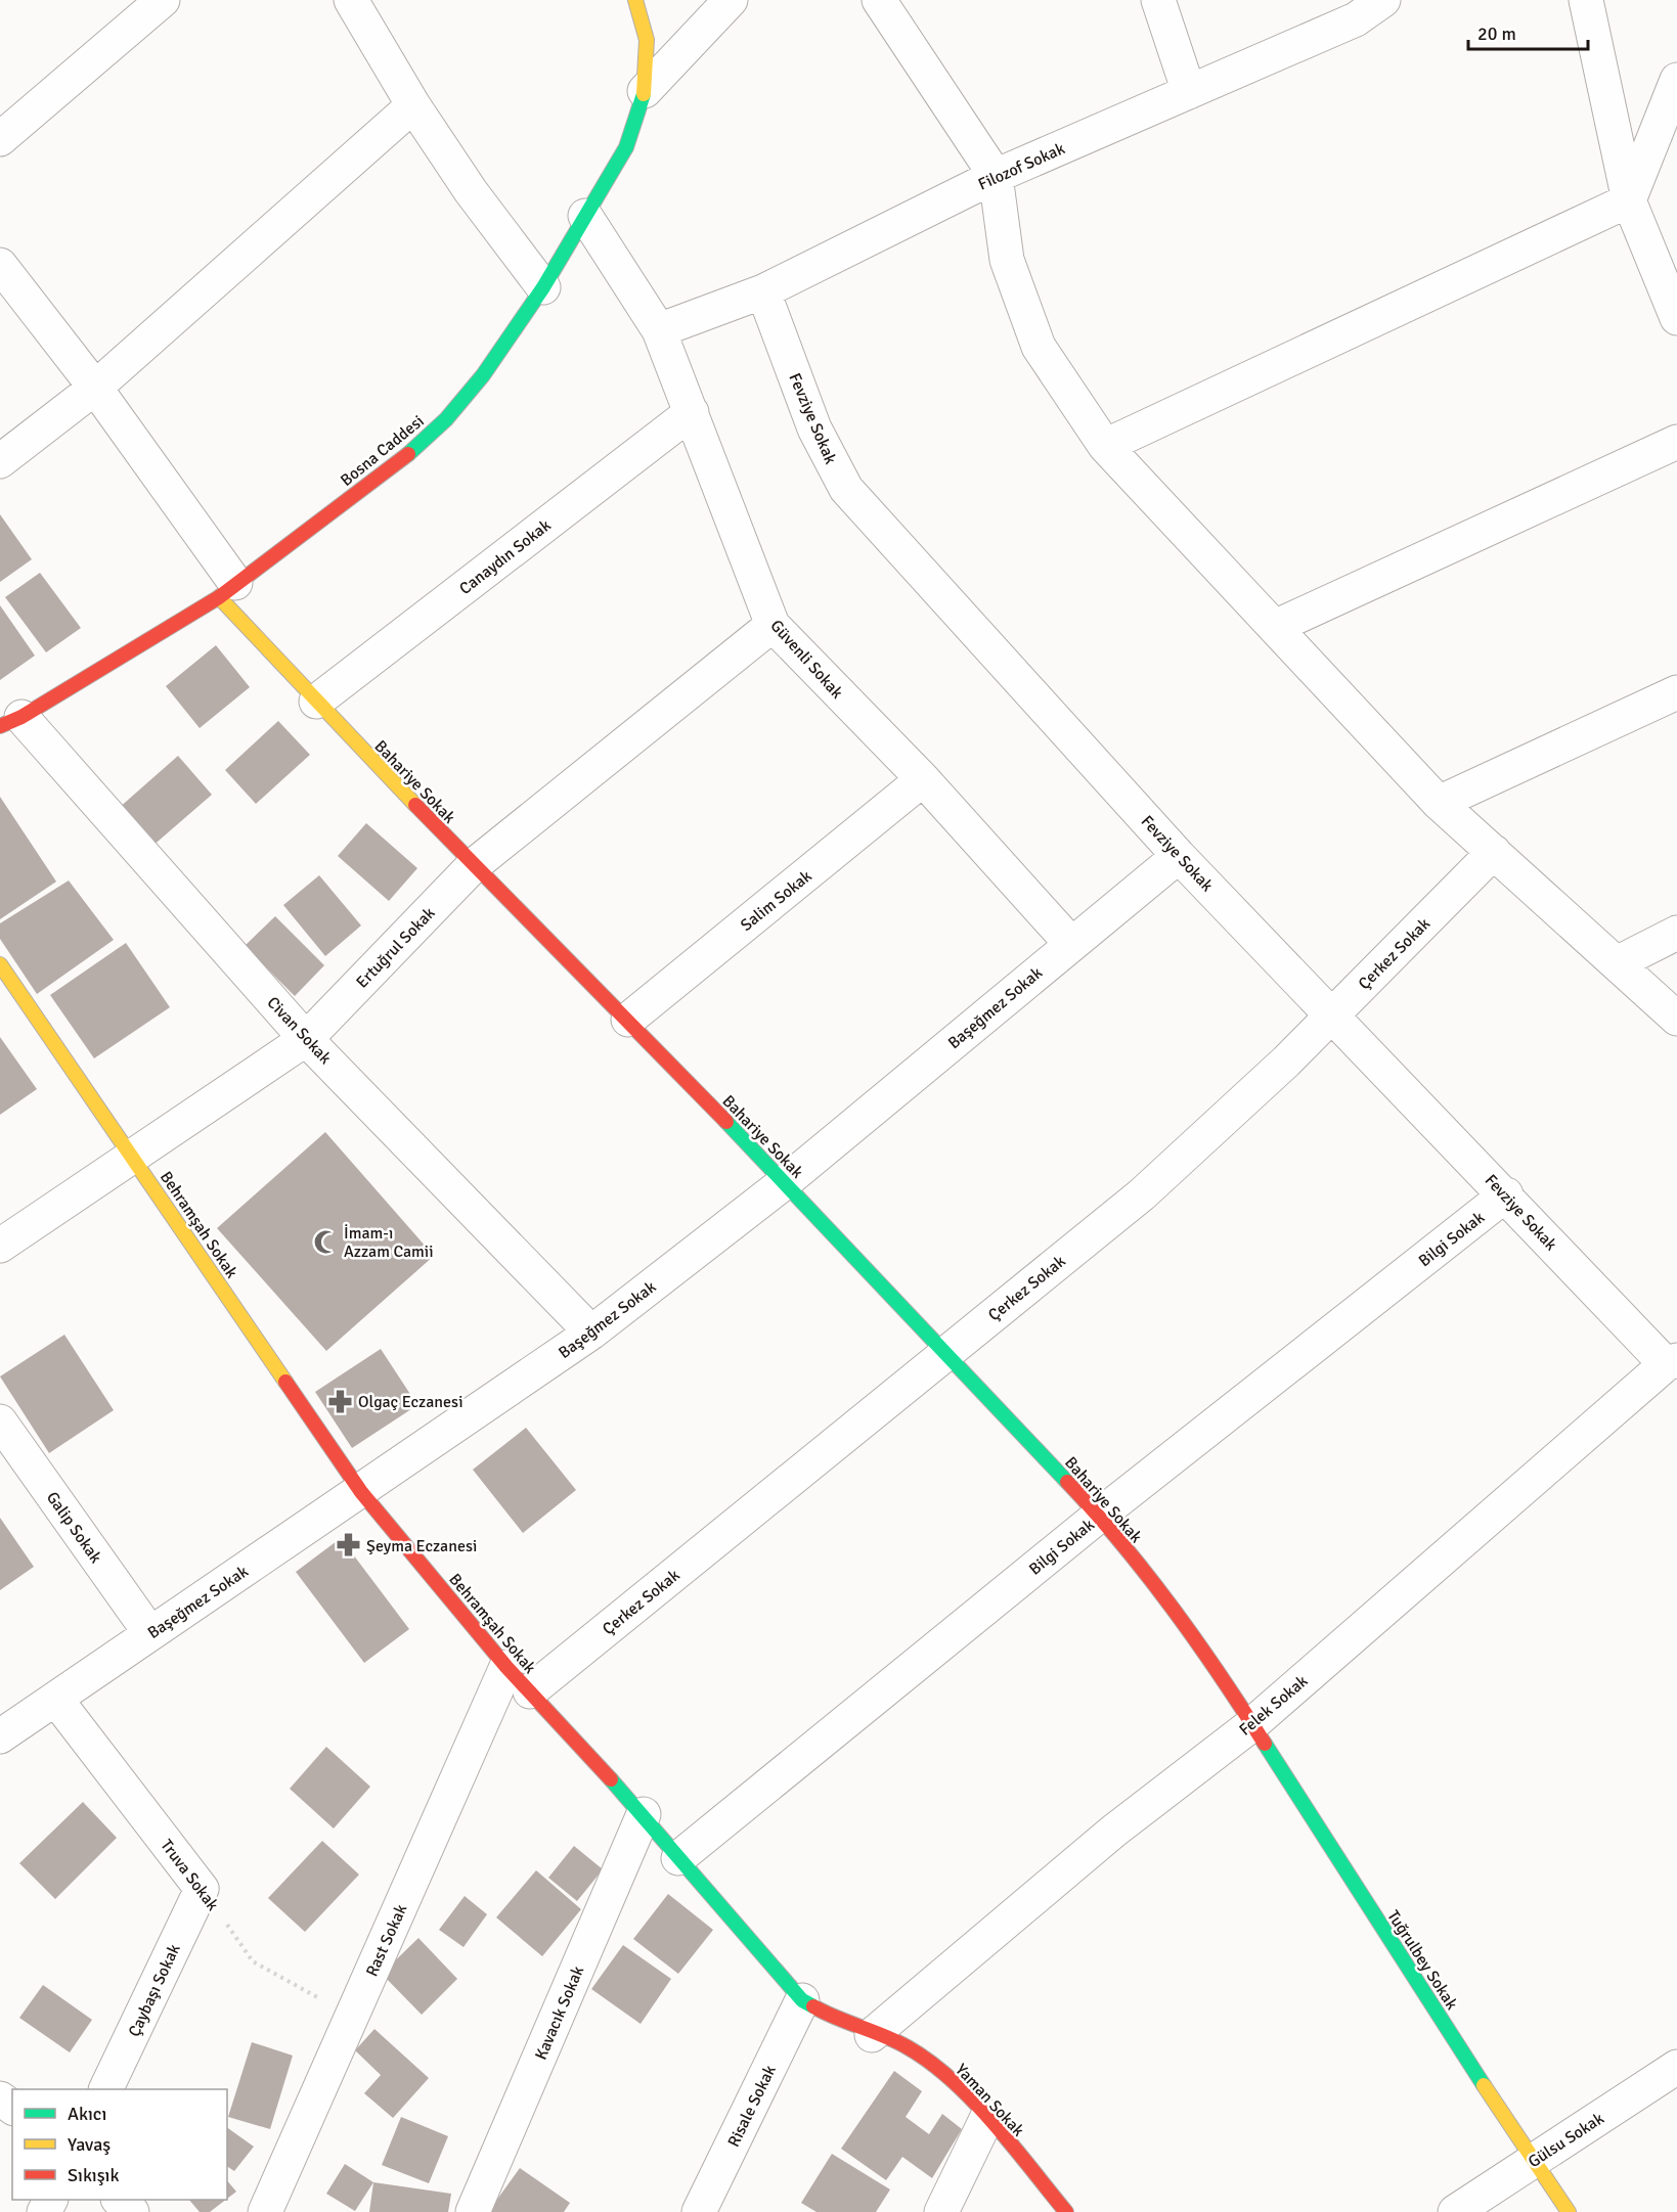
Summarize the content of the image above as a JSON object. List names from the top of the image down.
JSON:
{
  "streets": {
    "street": [
      "Filozof Sokak",
      "Fevziye Sokak",
      "Bosna Caddesi",
      "Canaydın Sokak",
      "Güvenli Sokak",
      "Bahariye Sokak",
      "Salim Sokak",
      "Ertuğrul Sokak",
      "Çerkez Sokak",
      "Başeğmez Sokak",
      "Civan Sokak",
      "Behramşah Sokak",
      "Bilgi Sokak",
      "Galip Sokak",
      "Felek Sokak",
      "Truva Sokak",
      "Rast Sokak",
      "Tuğrulbey Sokak",
      "Çaybaşı Sokak",
      "Kavacık Sokak",
      "Yaman Sokak",
      "Risale Sokak",
      "Gülsu Sokak"
    ]
  },
  "crossings": [
    ["Filozof Sokak", "Fevziye Sokak"],
    ["Filozof Sokak", "Güvenli Sokak"],
    ["Fevziye Sokak", "Çerkez Sokak"],
    ["Fevziye Sokak", "Başeğmez Sokak"],
    ["Fevziye Sokak", "Bilgi Sokak"],
    ["Fevziye Sokak", "Felek Sokak"],
    ["Bosna Caddesi", "Güvenli Sokak"],
    ["Bosna Caddesi", "Bahariye Sokak"],
    ["Bosna Caddesi", "Civan Sokak"],
    ["Canaydın Sokak", "Güvenli Sokak"],
    ["Canaydın Sokak", "Bahariye Sokak"],
    ["Güvenli Sokak", "Salim Sokak"],
    ["Güvenli Sokak", "Ertuğrul Sokak"],
    ["Güvenli Sokak", "Başeğmez Sokak"],
    ["Bahariye Sokak", "Salim Sokak"],
    ["Bahariye Sokak", "Ertuğrul Sokak"],
    ["Bahariye Sokak", "Çerkez Sokak"],
    ["Bahariye Sokak", "Başeğmez Sokak"],
    ["Bahariye Sokak", "Bilgi Sokak"],
    ["Bahariye Sokak", "Felek Sokak"],
    ["Bahariye Sokak", "Tuğrulbey Sokak"],
    ["Ertuğrul Sokak", "Civan Sokak"],
    ["Ertuğrul Sokak", "Behramşah Sokak"],
    ["Çerkez Sokak", "Behramşah Sokak"],
    ["Başeğmez Sokak", "Civan Sokak"],
    ["Başeğmez Sokak", "Behramşah Sokak"],
    ["Başeğmez Sokak", "Galip Sokak"],
    ["Başeğmez Sokak", "Truva Sokak"],
    ["Behramşah Sokak", "Bilgi Sokak"],
    ["Behramşah Sokak", "Felek Sokak"],
    ["Behramşah Sokak", "Rast Sokak"],
    ["Behramşah Sokak", "Kavacık Sokak"],
    ["Behramşah Sokak", "Yaman Sokak"],
    ["Behramşah Sokak", "Risale Sokak"],
    ["Felek Sokak", "Tuğrulbey Sokak"],
    ["Felek Sokak", "Yaman Sokak"],
    ["Truva Sokak", "Rast Sokak"],
    ["Truva Sokak", "Çaybaşı Sokak"],
    ["Tuğrulbey Sokak", "Gülsu Sokak"]
  ],
  "places": {
    "mosque": ["İmam-ı Azzam Camii"],
    "pharmacy": ["Olgaç Eczanesi", "Şeyma Eczanesi"]
  },
  "legend": ["Akıcı", "Yavaş", "Sıkışık"],
  "scale_bar": "20 m"
}
